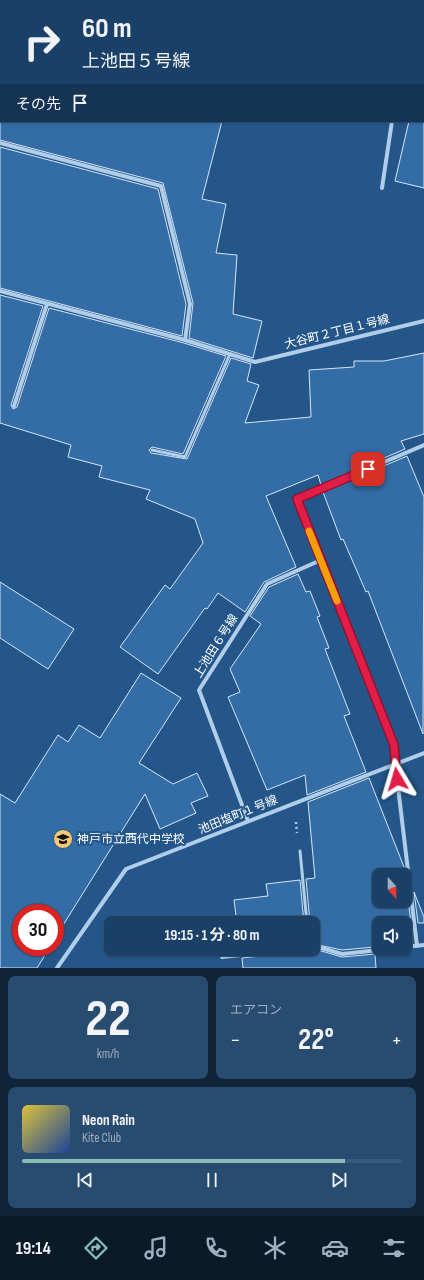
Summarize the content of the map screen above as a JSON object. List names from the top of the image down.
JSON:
{
  "streets": {
    "street": ["大谷町２丁目１号線", "上池田６号線", "池田塩町１号線"]
  },
  "crossings": [
    ["上池田６号線", "池田塩町１号線"]
  ],
  "places": {
    "school or university": ["神戸市立西代中学校"]
  },
  "north": "bottom",
  "page": {
    "turn": ["60 m", "上池田５号線"],
    "then": "その先",
    "limit": "30",
    "trip": "19:15 · 1 分 · 80 m",
    "tile": [
      ["22", "km/h"],
      "エアコン"
    ],
    "heat": ["−", "22°", "+"],
    "song": ["Neon Rain", "Kite Club"],
    "tabs": "19:14"
  }
}
